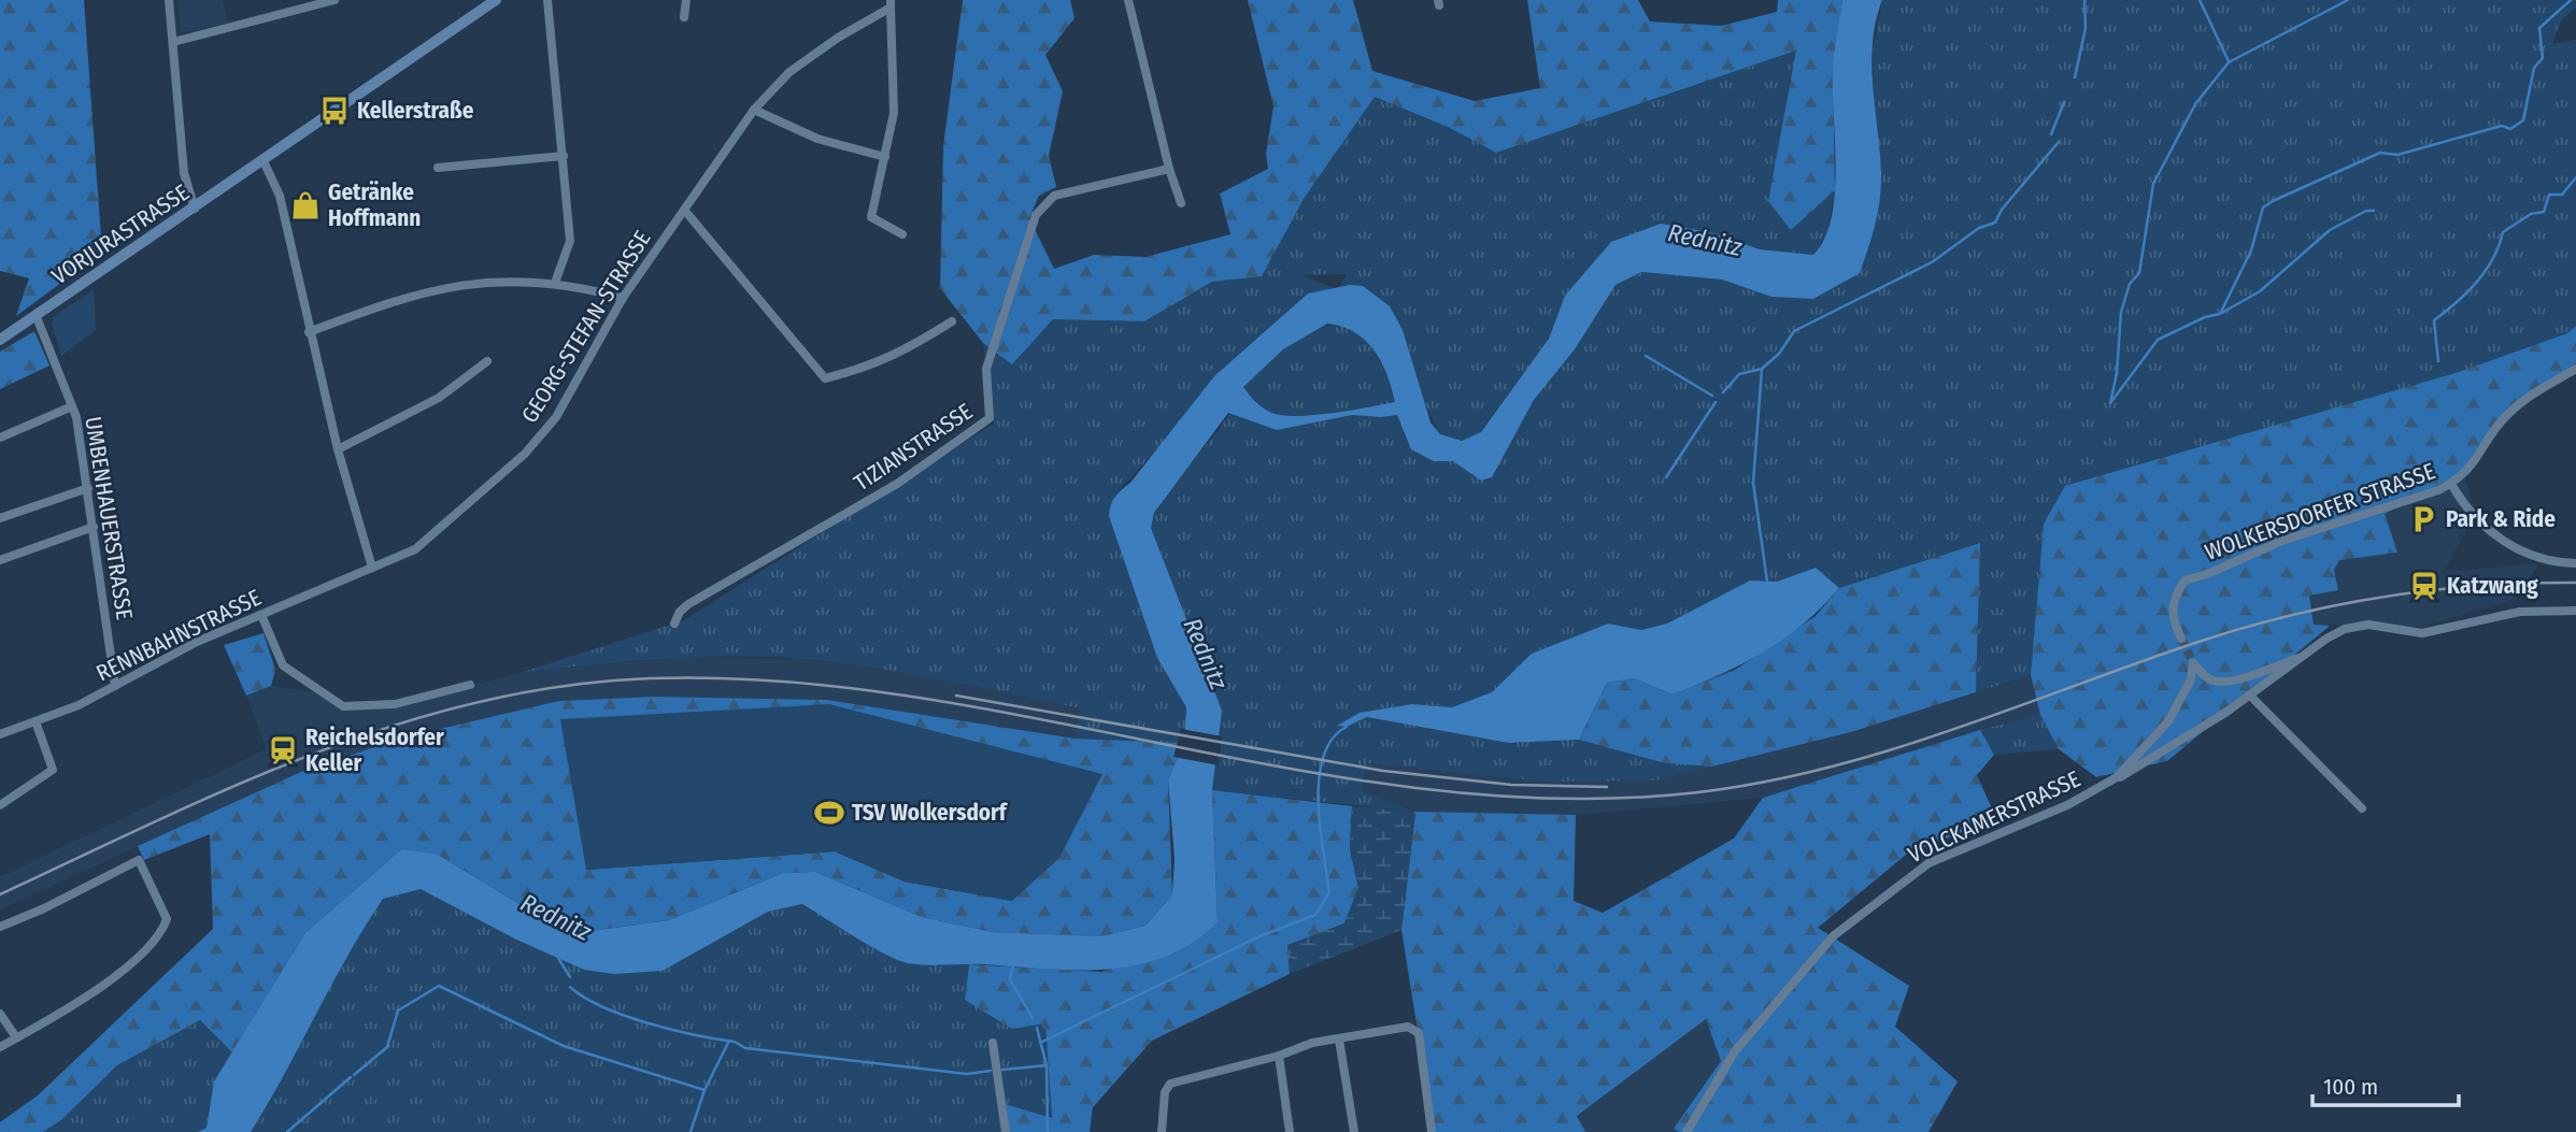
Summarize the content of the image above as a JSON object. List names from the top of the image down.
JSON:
{
  "streets": {
    "main road": ["VORJURASTRASSE"],
    "street": [
      "GEORG-STEFAN-STRASSE",
      "TIZIANSTRASSE",
      "WOLKERSDORFER STRASSE",
      "UMBENHAUERSTRASSE",
      "RENNBAHNSTRASSE",
      "VOLCKAMERSTRASSE"
    ]
  },
  "crossings": [
    ["VORJURASTRASSE", "UMBENHAUERSTRASSE"],
    ["GEORG-STEFAN-STRASSE", "RENNBAHNSTRASSE"],
    ["UMBENHAUERSTRASSE", "RENNBAHNSTRASSE"]
  ],
  "water": ["Rednitz"],
  "places": {
    "bus stop": ["Kellerstraße"],
    "shop": ["Getränke Hoffmann"],
    "parking": ["Park & Ride"],
    "station": ["Katzwang", "Reichelsdorfer Keller"],
    "sports": ["TSV Wolkersdorf"]
  },
  "scale_bar": "100 m"
}
